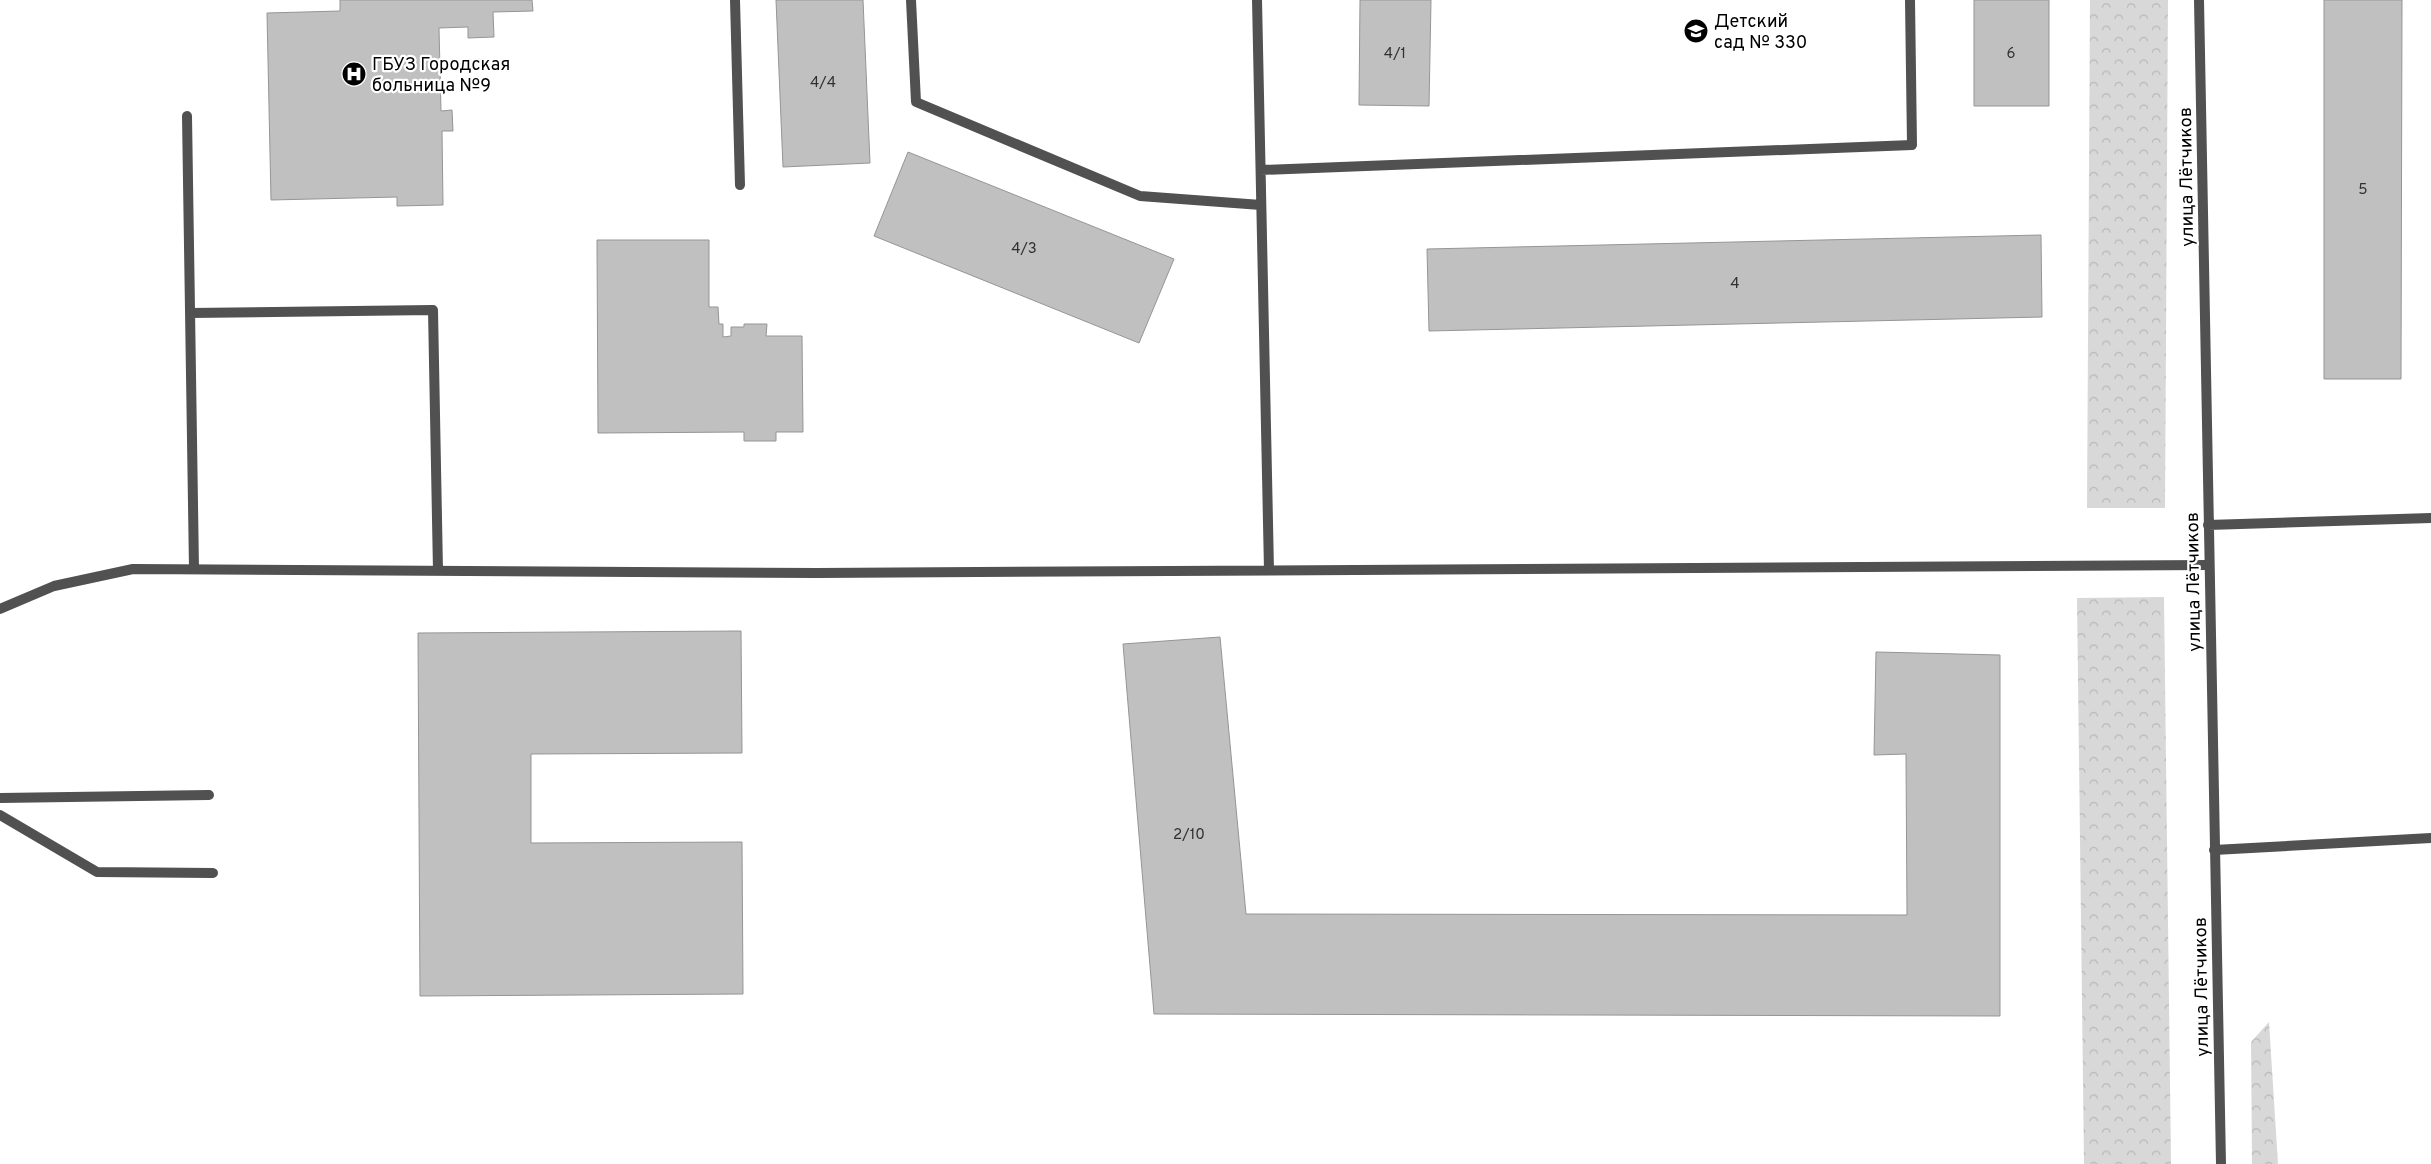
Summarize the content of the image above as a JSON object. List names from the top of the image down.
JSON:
{
  "streets": {
    "street": ["улица Лётчиков"]
  },
  "places": {
    "school or university": ["Детский сад № 330"],
    "hospital": ["ГБУЗ Городская больница №9"]
  },
  "house_numbers": [
    "4/1",
    "6",
    "4/4",
    "5",
    "4/3",
    "4",
    "2/10"
  ]
}
